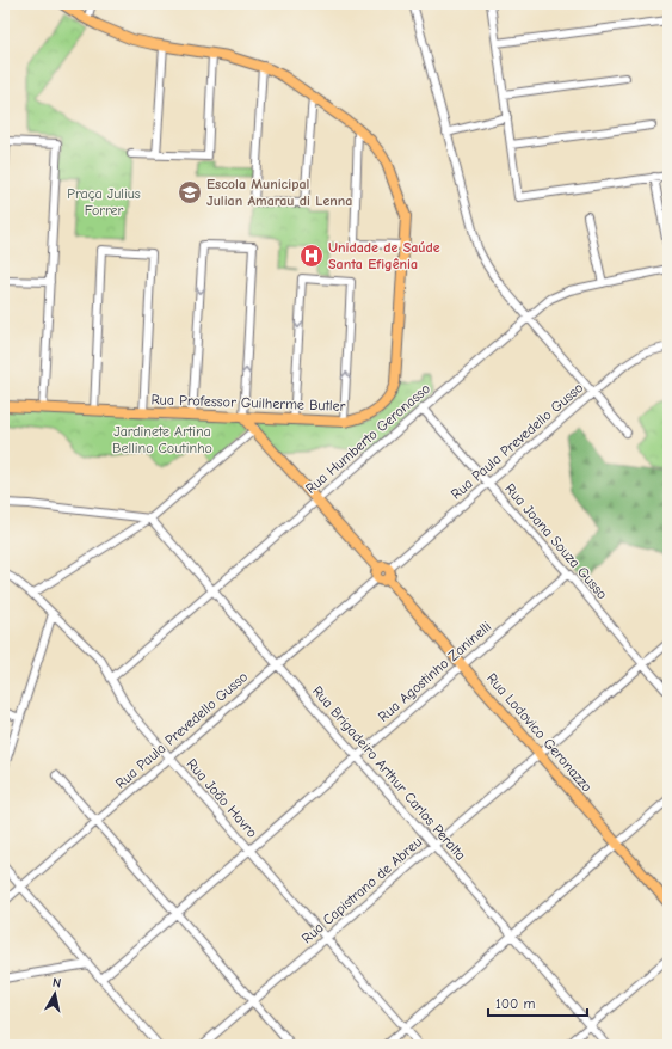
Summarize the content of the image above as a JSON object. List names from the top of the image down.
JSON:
{
  "streets": {
    "main road": ["Rua Professor Guilherme Butler", "Rua Lodovico Geronazzo"],
    "street": [
      "Rua Humberto Geronasso",
      "Rua Paula Prevedello Gusso",
      "Rua Joana Souza Gusso",
      "Rua Agostinho Zaninelli",
      "Rua Brigadeiro Arthur Carlos Peralta",
      "Rua João Havro",
      "Rua Capistrano de Abreu"
    ]
  },
  "crossings": [
    ["Rua Humberto Geronasso", "Rua Joana Souza Gusso"],
    ["Rua Humberto Geronasso", "Rua Brigadeiro Arthur Carlos Peralta"],
    ["Rua Humberto Geronasso", "Rua João Havro"],
    ["Rua Paula Prevedello Gusso", "Rua Joana Souza Gusso"],
    ["Rua Paula Prevedello Gusso", "Rua Lodovico Geronazzo"],
    ["Rua Paula Prevedello Gusso", "Rua Brigadeiro Arthur Carlos Peralta"],
    ["Rua Paula Prevedello Gusso", "Rua João Havro"],
    ["Rua Joana Souza Gusso", "Rua Agostinho Zaninelli"],
    ["Rua Joana Souza Gusso", "Rua Capistrano de Abreu"],
    ["Rua Agostinho Zaninelli", "Rua Lodovico Geronazzo"],
    ["Rua Agostinho Zaninelli", "Rua Brigadeiro Arthur Carlos Peralta"],
    ["Rua Agostinho Zaninelli", "Rua João Havro"],
    ["Rua Lodovico Geronazzo", "Rua Capistrano de Abreu"],
    ["Rua Brigadeiro Arthur Carlos Peralta", "Rua Capistrano de Abreu"],
    ["Rua João Havro", "Rua Capistrano de Abreu"]
  ],
  "parks": ["Praça Julius Forrer", "Jardinete Artina Bellino Coutinho"],
  "places": {
    "school or university": ["Escola Municipal Julian Amarau di Lenna"],
    "hospital": ["Unidade de Saúde Santa Efigênia"]
  },
  "scale_bar": "100 m",
  "north": "top"
}
